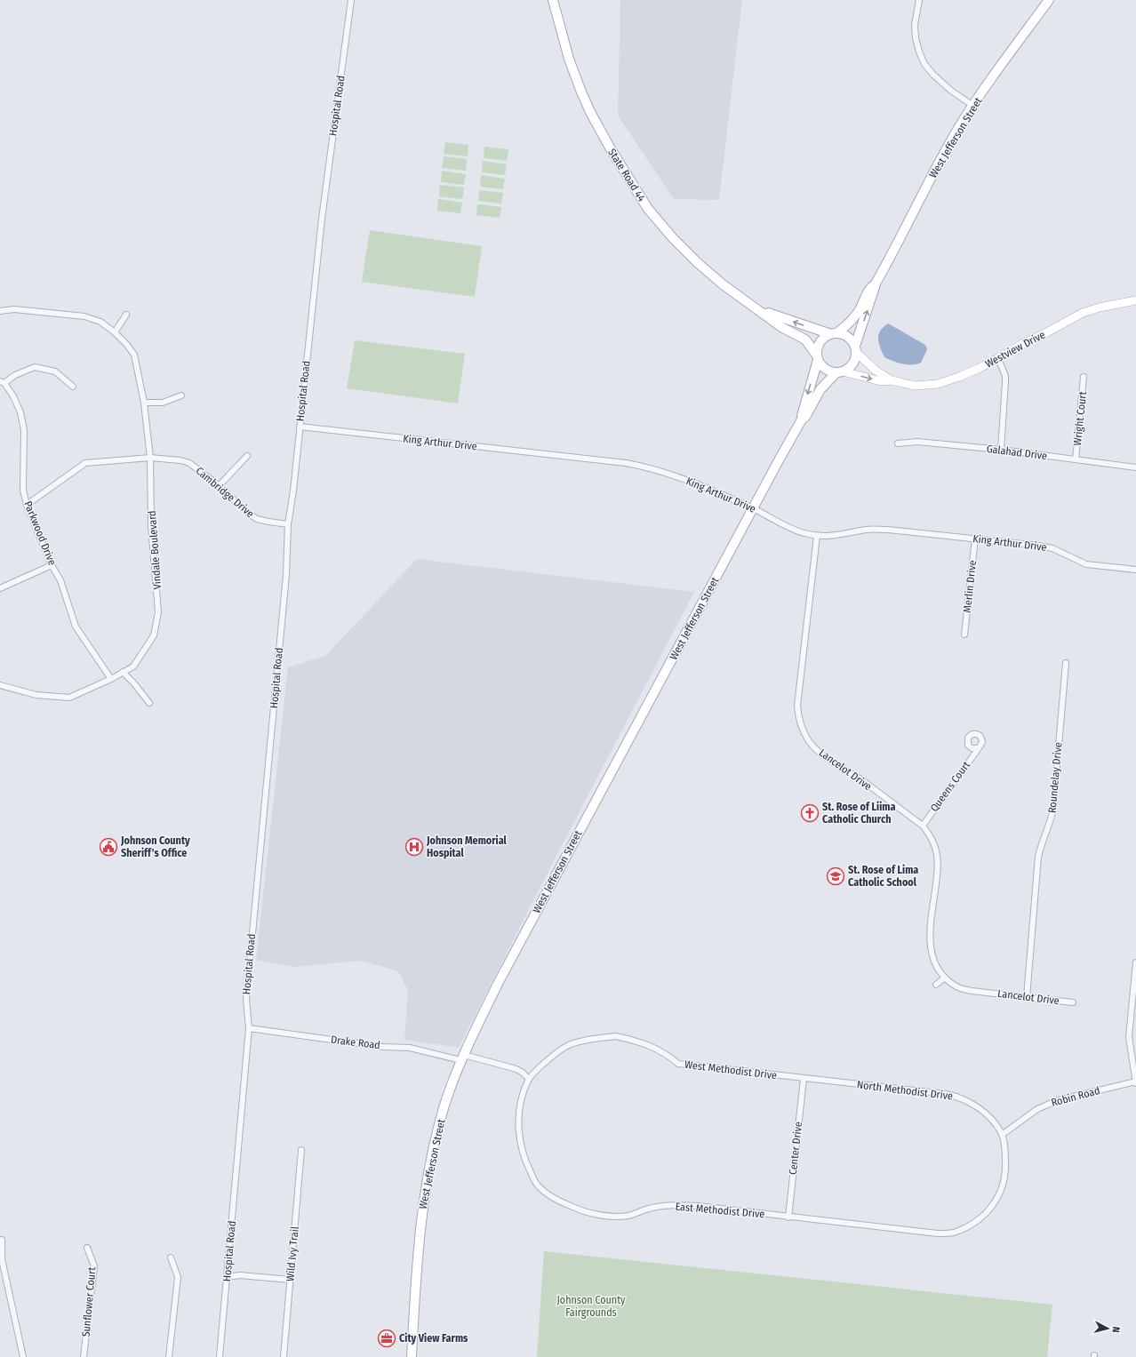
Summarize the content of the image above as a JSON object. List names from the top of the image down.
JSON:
{
  "streets": {
    "main road": ["West Jefferson Street", "State Road 44"],
    "street": [
      "Hospital Road",
      "Westview Drive",
      "Wright Court",
      "King Arthur Drive",
      "Galahad Drive",
      "Cambridge Drive",
      "Parkwood Drive",
      "Vindale Boulevard",
      "Merlin Drive",
      "Lancelot Drive",
      "Roundelay Drive",
      "Queens Court",
      "Drake Road",
      "West Methodist Drive",
      "North Methodist Drive",
      "Robin Road",
      "Center Drive",
      "East Methodist Drive",
      "Wild Ivy Trail",
      "Sunflower Court"
    ]
  },
  "crossings": [
    ["Hospital Road", "King Arthur Drive"],
    ["Hospital Road", "Cambridge Drive"],
    ["Hospital Road", "Drake Road"],
    ["West Jefferson Street", "State Road 44"],
    ["West Jefferson Street", "Westview Drive"],
    ["West Jefferson Street", "King Arthur Drive"],
    ["West Jefferson Street", "Drake Road"],
    ["State Road 44", "Westview Drive"],
    ["Wright Court", "Galahad Drive"],
    ["King Arthur Drive", "Merlin Drive"],
    ["King Arthur Drive", "Lancelot Drive"],
    ["Cambridge Drive", "Parkwood Drive"],
    ["Cambridge Drive", "Vindale Boulevard"],
    ["Parkwood Drive", "Vindale Boulevard"],
    ["Lancelot Drive", "Roundelay Drive"],
    ["Lancelot Drive", "Queens Court"],
    ["Drake Road", "West Methodist Drive"],
    ["Drake Road", "East Methodist Drive"],
    ["West Methodist Drive", "North Methodist Drive"],
    ["West Methodist Drive", "Center Drive"],
    ["West Methodist Drive", "East Methodist Drive"],
    ["North Methodist Drive", "Robin Road"],
    ["North Methodist Drive", "Center Drive"],
    ["North Methodist Drive", "East Methodist Drive"],
    ["Center Drive", "East Methodist Drive"]
  ],
  "parks": ["Johnson County Fairgrounds"],
  "places": {
    "church": ["St. Rose of Liima Catholic Church"],
    "public building": ["Johnson County Sheriff's Office"],
    "hospital": ["Johnson Memorial Hospital"],
    "school or university": ["St. Rose of Lima Catholic School"],
    "office": ["City View Farms"]
  },
  "north": "right"
}
